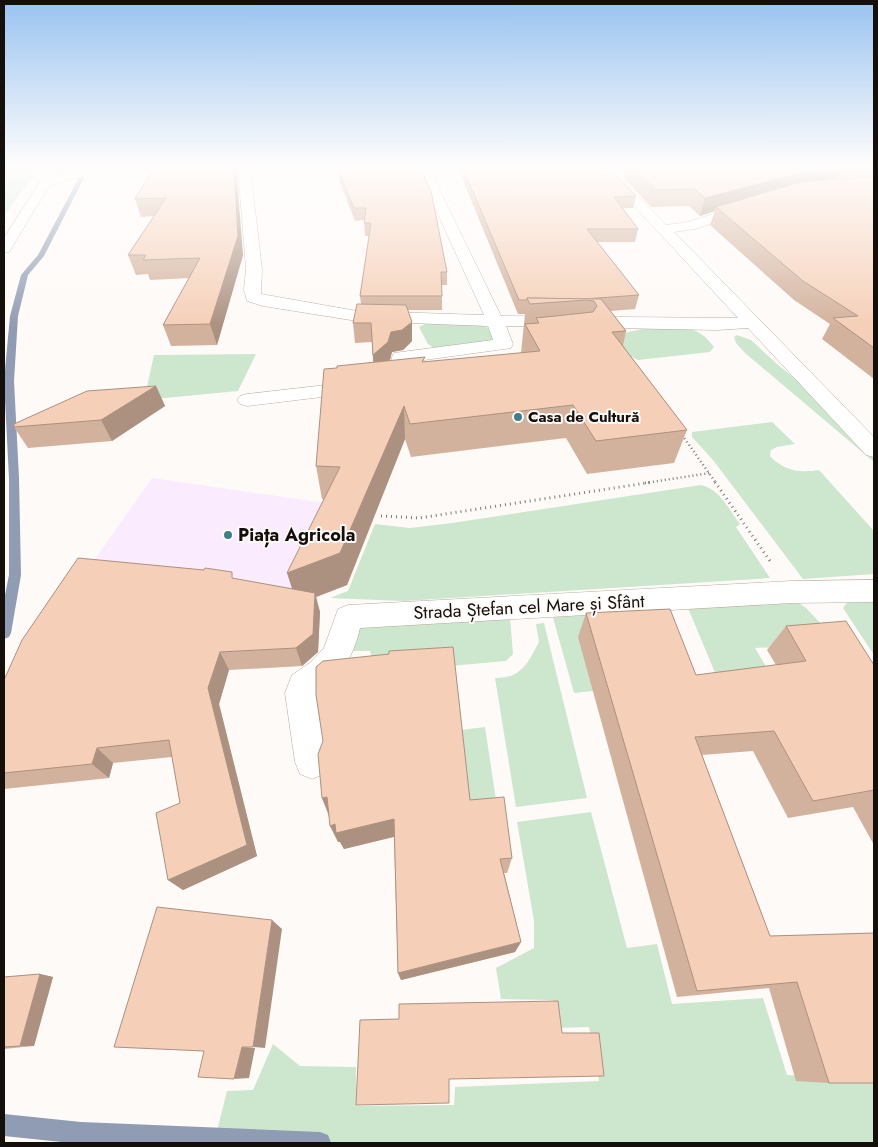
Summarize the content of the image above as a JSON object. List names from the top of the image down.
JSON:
{
  "streets": {
    "main road": ["Strada Ștefan cel Mare și Sfânt"]
  },
  "places": ["Casa de Cultură", "Piața Agricola"]
}
